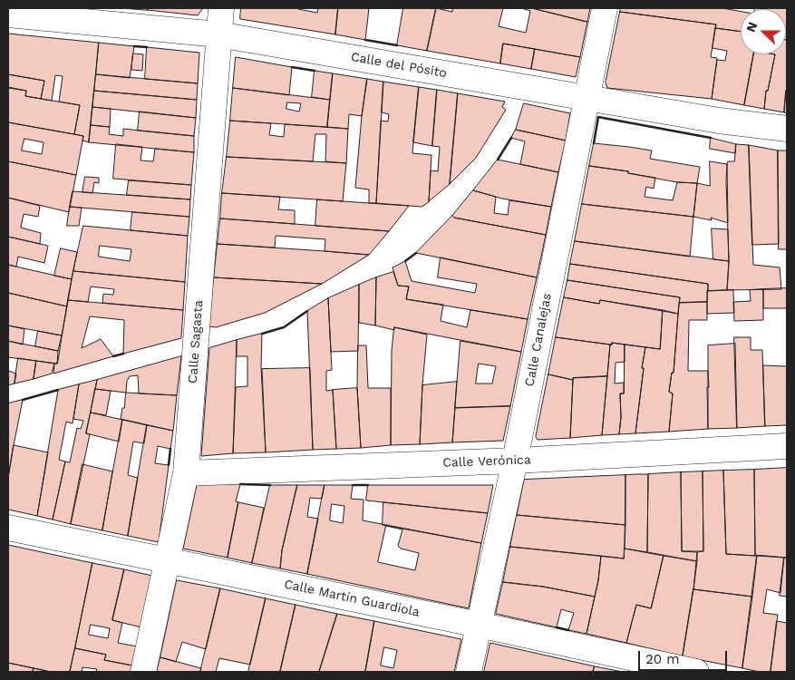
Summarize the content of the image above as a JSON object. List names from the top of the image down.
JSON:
{
  "streets": {
    "street": [
      "Calle del Pósito",
      "Calle Canalejas",
      "Calle Sagasta",
      "Calle Verónica",
      "Calle Martín Guardiola"
    ]
  },
  "crossings": [
    ["Calle del Pósito", "Calle Canalejas"],
    ["Calle del Pósito", "Calle Sagasta"],
    ["Calle Canalejas", "Calle Verónica"],
    ["Calle Canalejas", "Calle Martín Guardiola"],
    ["Calle Sagasta", "Calle Verónica"],
    ["Calle Sagasta", "Calle Martín Guardiola"]
  ],
  "scale_bar": "20 m",
  "north": "left"
}
